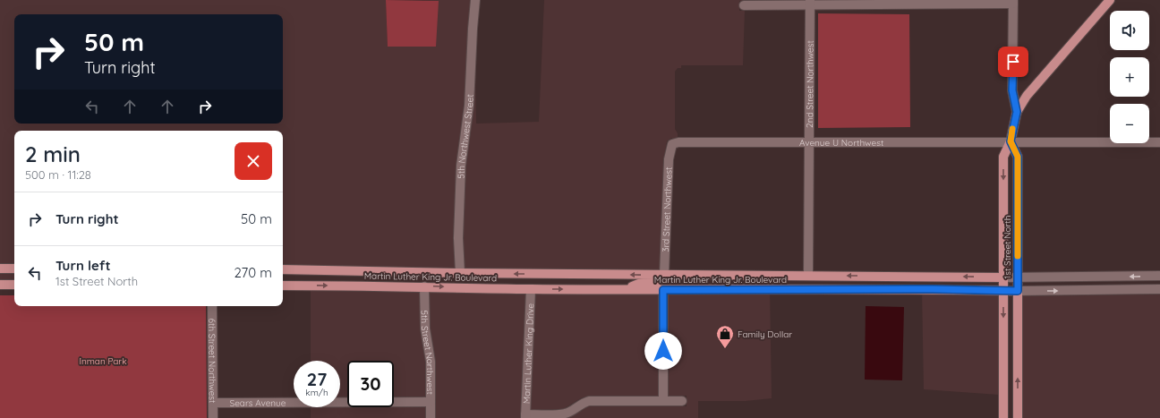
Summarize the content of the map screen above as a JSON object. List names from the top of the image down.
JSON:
{
  "streets": {
    "main road": ["1st Street North", "Martin Luther King Jr. Boulevard"],
    "street": [
      "2nd Street Northwest",
      "5th Northwest Street",
      "Avenue U Northwest",
      "3rd Street Northwest",
      "5th Street Northwest",
      "Martin Luther King Drive",
      "6th Street Northwest",
      "Sears Avenue"
    ]
  },
  "crossings": [
    ["2nd Street Northwest", "Avenue U Northwest"],
    ["2nd Street Northwest", "Martin Luther King Jr. Boulevard"],
    ["5th Northwest Street", "Martin Luther King Jr. Boulevard"],
    ["Avenue U Northwest", "3rd Street Northwest"],
    ["Avenue U Northwest", "1st Street North"],
    ["3rd Street Northwest", "Martin Luther King Jr. Boulevard"],
    ["1st Street North", "Martin Luther King Jr. Boulevard"],
    ["Martin Luther King Jr. Boulevard", "5th Street Northwest"],
    ["Martin Luther King Jr. Boulevard", "Martin Luther King Drive"],
    ["5th Street Northwest", "Sears Avenue"],
    ["6th Street Northwest", "Sears Avenue"]
  ],
  "parks": ["Inman Park"],
  "places": {
    "shop": ["Family Dollar"]
  },
  "page": {
    "map_buttons": ["+", "−"],
    "turn": ["50 m", "Turn right"],
    "heading": ["2 min", "500 m · 11:28"],
    "list": [
      {
        "name": "Turn right",
        "value": "50 m"
      },
      {
        "name": "Turn left",
        "note": "1st Street North",
        "value": "270 m"
      }
    ],
    "speed": "27 km/h",
    "limit": "30"
  }
}
